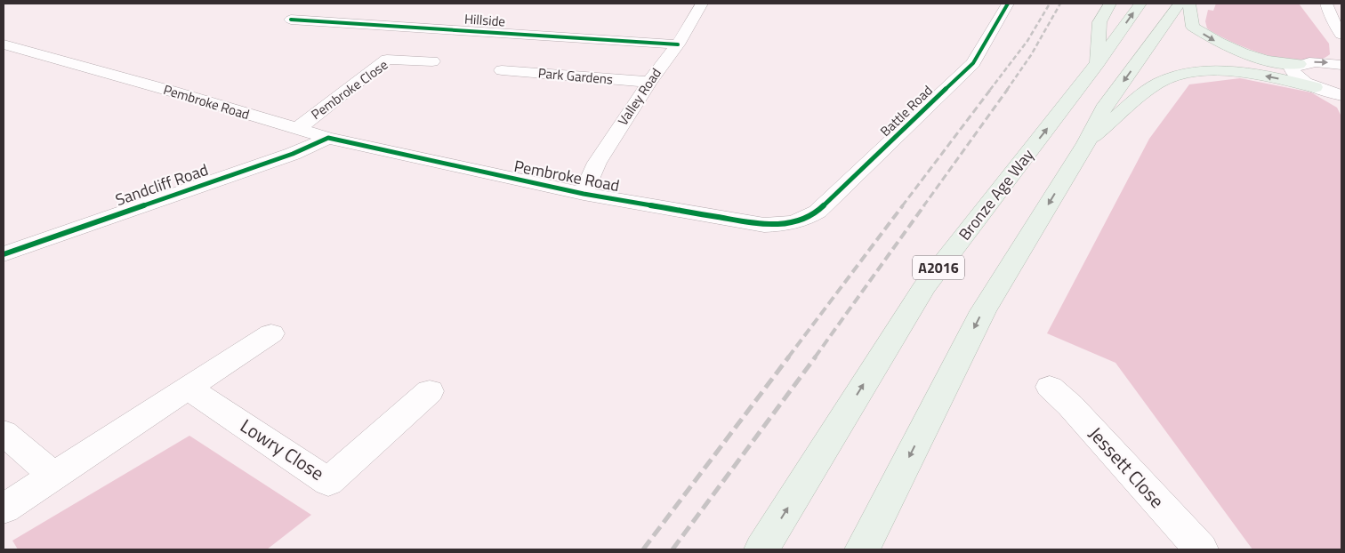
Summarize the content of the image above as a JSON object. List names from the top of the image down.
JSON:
{
  "streets": {
    "main road": ["Bronze Age Way", "A2016"],
    "street": [
      "Hillside",
      "Park Gardens",
      "Pembroke Close",
      "Valley Road",
      "Pembroke Road",
      "Battle Road",
      "Sandcliff Road",
      "Lowry Close",
      "Jessett Close"
    ]
  },
  "crossings": [
    ["Hillside", "Valley Road"],
    ["Park Gardens", "Valley Road"],
    ["Pembroke Close", "Pembroke Road"],
    ["Valley Road", "Pembroke Road"],
    ["Pembroke Road", "Battle Road"],
    ["Pembroke Road", "Sandcliff Road"]
  ]
}
